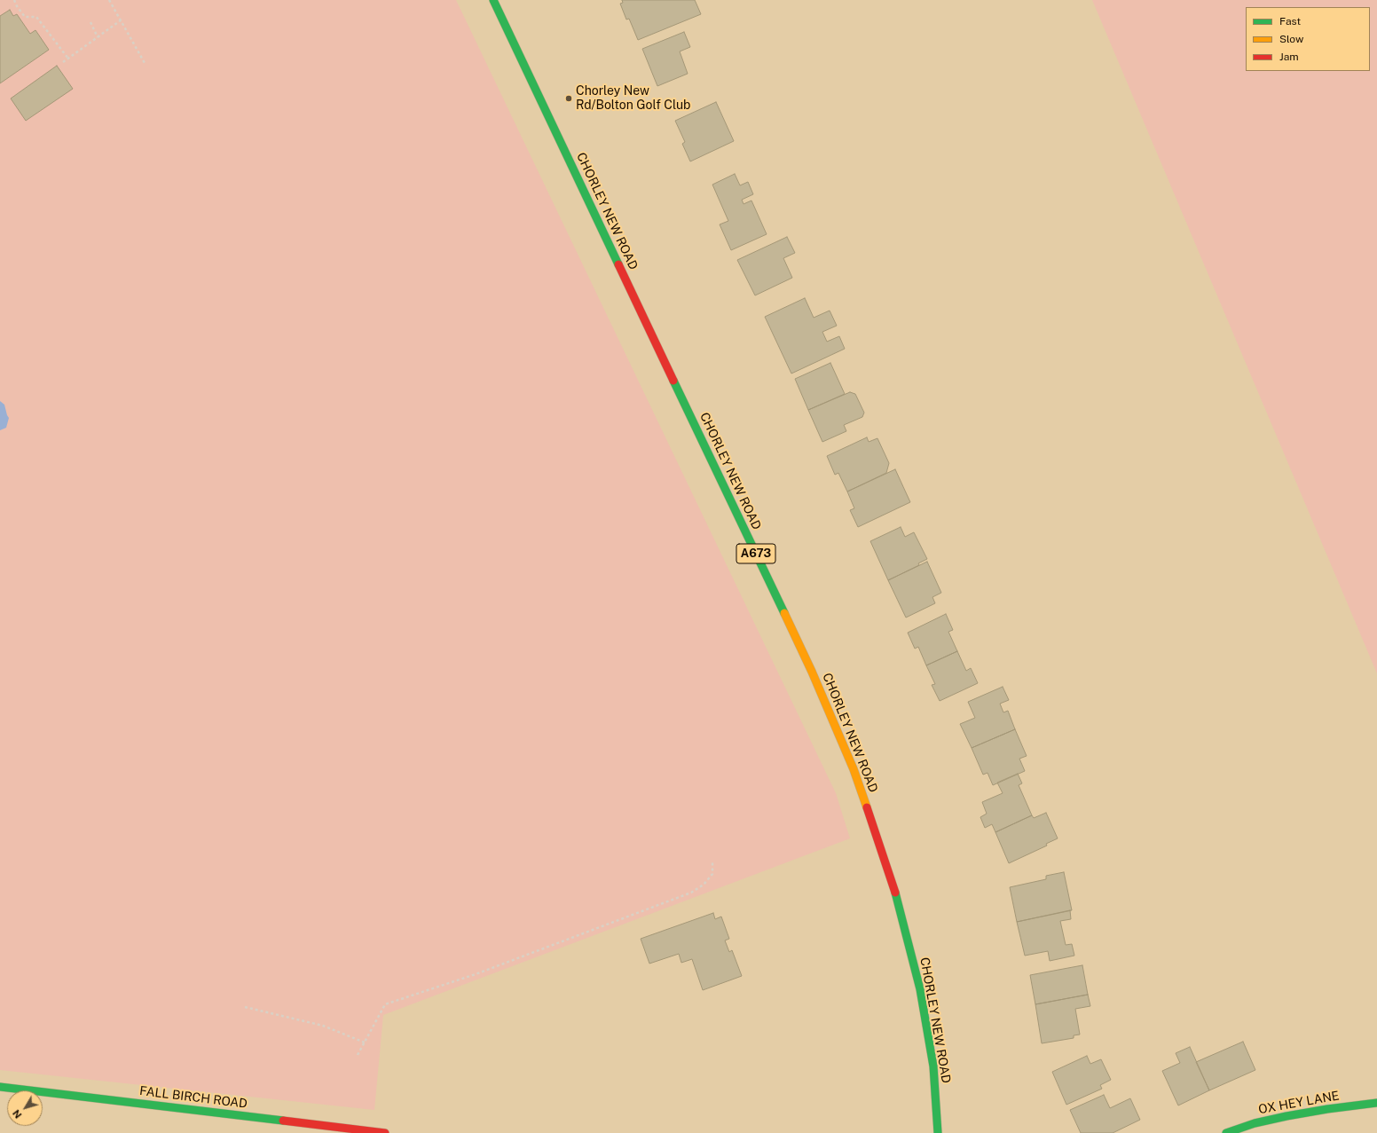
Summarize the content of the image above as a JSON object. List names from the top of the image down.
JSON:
{
  "streets": {
    "main road": [
      "CHORLEY NEW ROAD",
      "A673",
      "FALL BIRCH ROAD",
      "OX HEY LANE"
    ]
  },
  "places": ["Chorley New Rd/Bolton Golf Club"],
  "legend": ["Fast", "Slow", "Jam"],
  "north": "bottom left"
}
